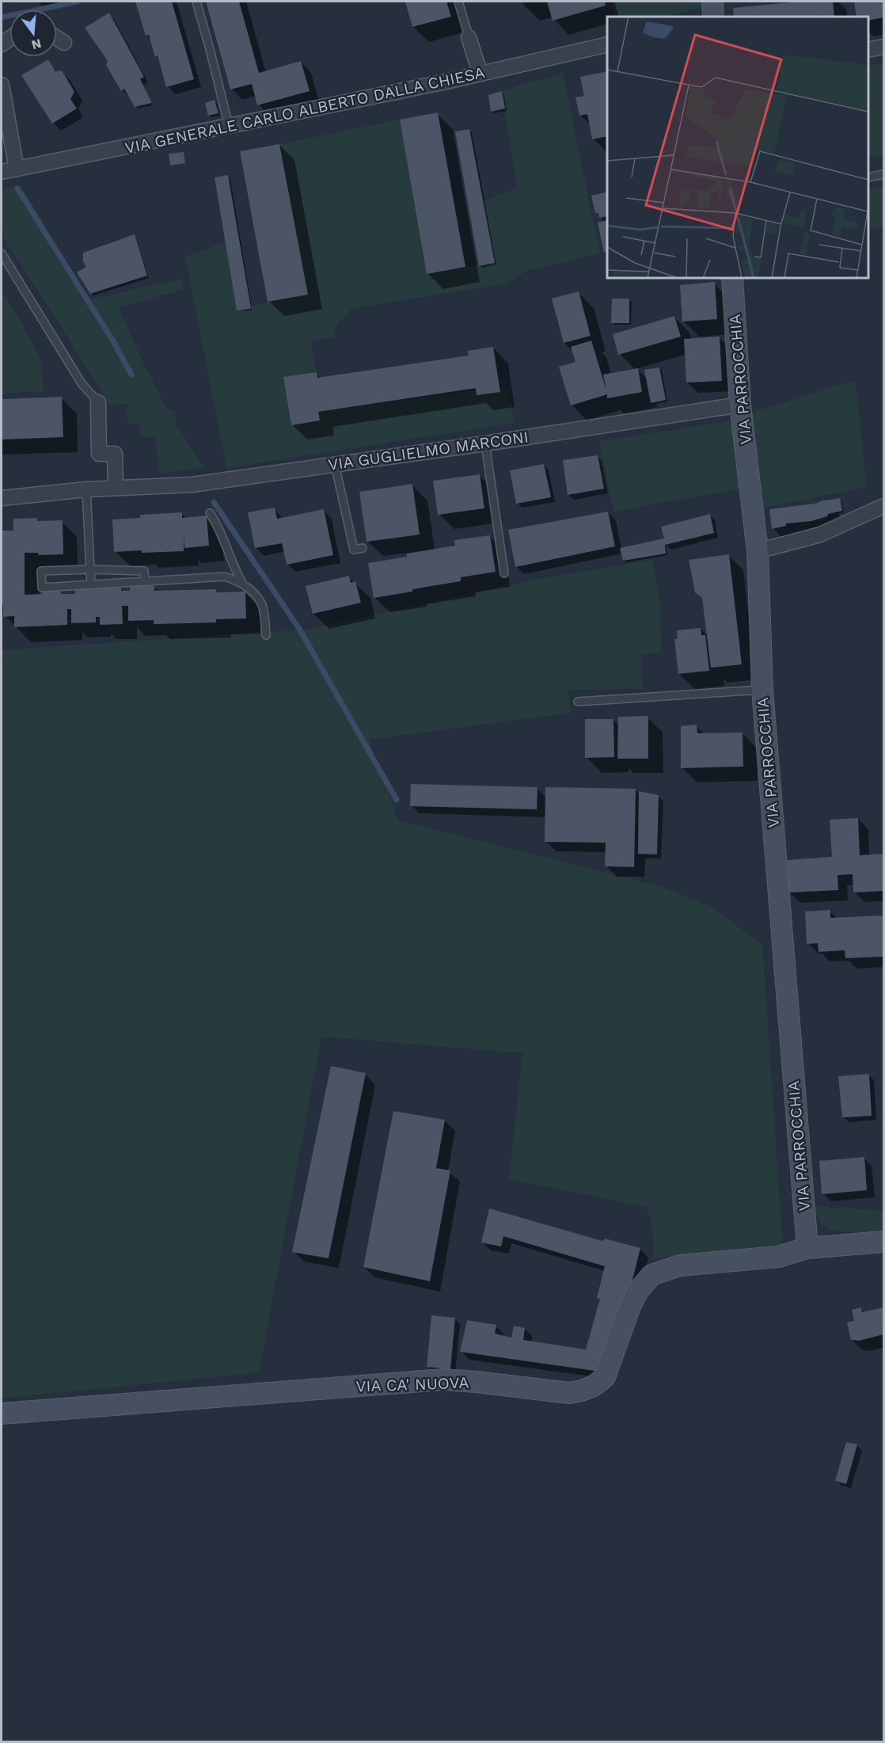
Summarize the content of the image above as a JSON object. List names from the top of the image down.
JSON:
{
  "streets": {
    "street": [
      "VIA GENERALE CARLO ALBERTO DALLA CHIESA",
      "VIA PARROCCHIA",
      "VIA GUGLIELMO MARCONI",
      "VIA CA' NUOVA"
    ]
  },
  "crossings": [
    ["VIA PARROCCHIA", "VIA GUGLIELMO MARCONI"],
    ["VIA PARROCCHIA", "VIA CA' NUOVA"]
  ],
  "north": "bottom"
}
